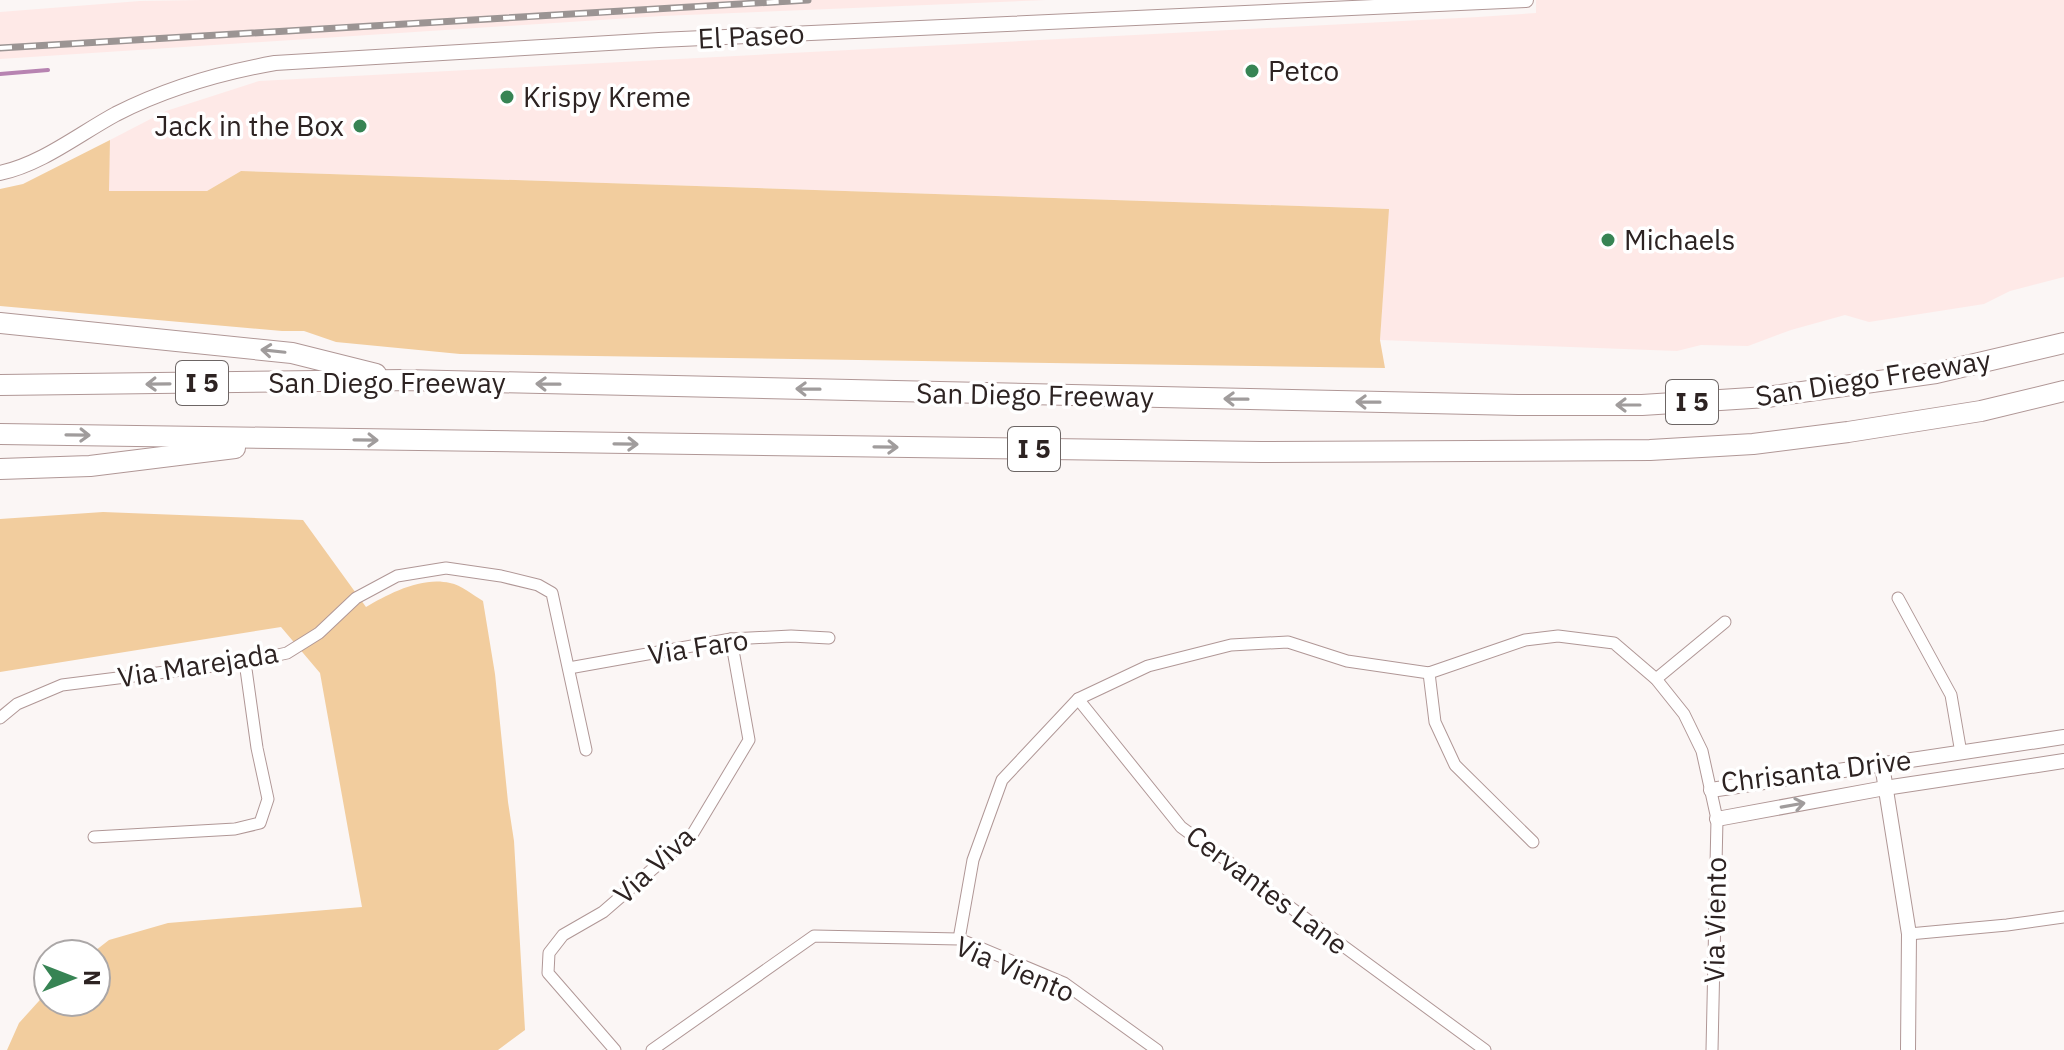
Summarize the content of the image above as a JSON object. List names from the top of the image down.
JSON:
{
  "streets": {
    "highway": ["San Diego Freeway", "I 5"],
    "street": [
      "El Paseo",
      "Via Faro",
      "Via Marejada",
      "Chrisanta Drive",
      "Via Viva",
      "Cervantes Lane",
      "Via Viento"
    ]
  },
  "crossings": [
    ["Via Faro", "Via Marejada"],
    ["Via Faro", "Via Viva"],
    ["Chrisanta Drive", "Cervantes Lane"],
    ["Chrisanta Drive", "Via Viento"]
  ],
  "places": [
    "Petco",
    "Krispy Kreme",
    "Jack in the Box",
    "Michaels"
  ],
  "north": "right"
}
